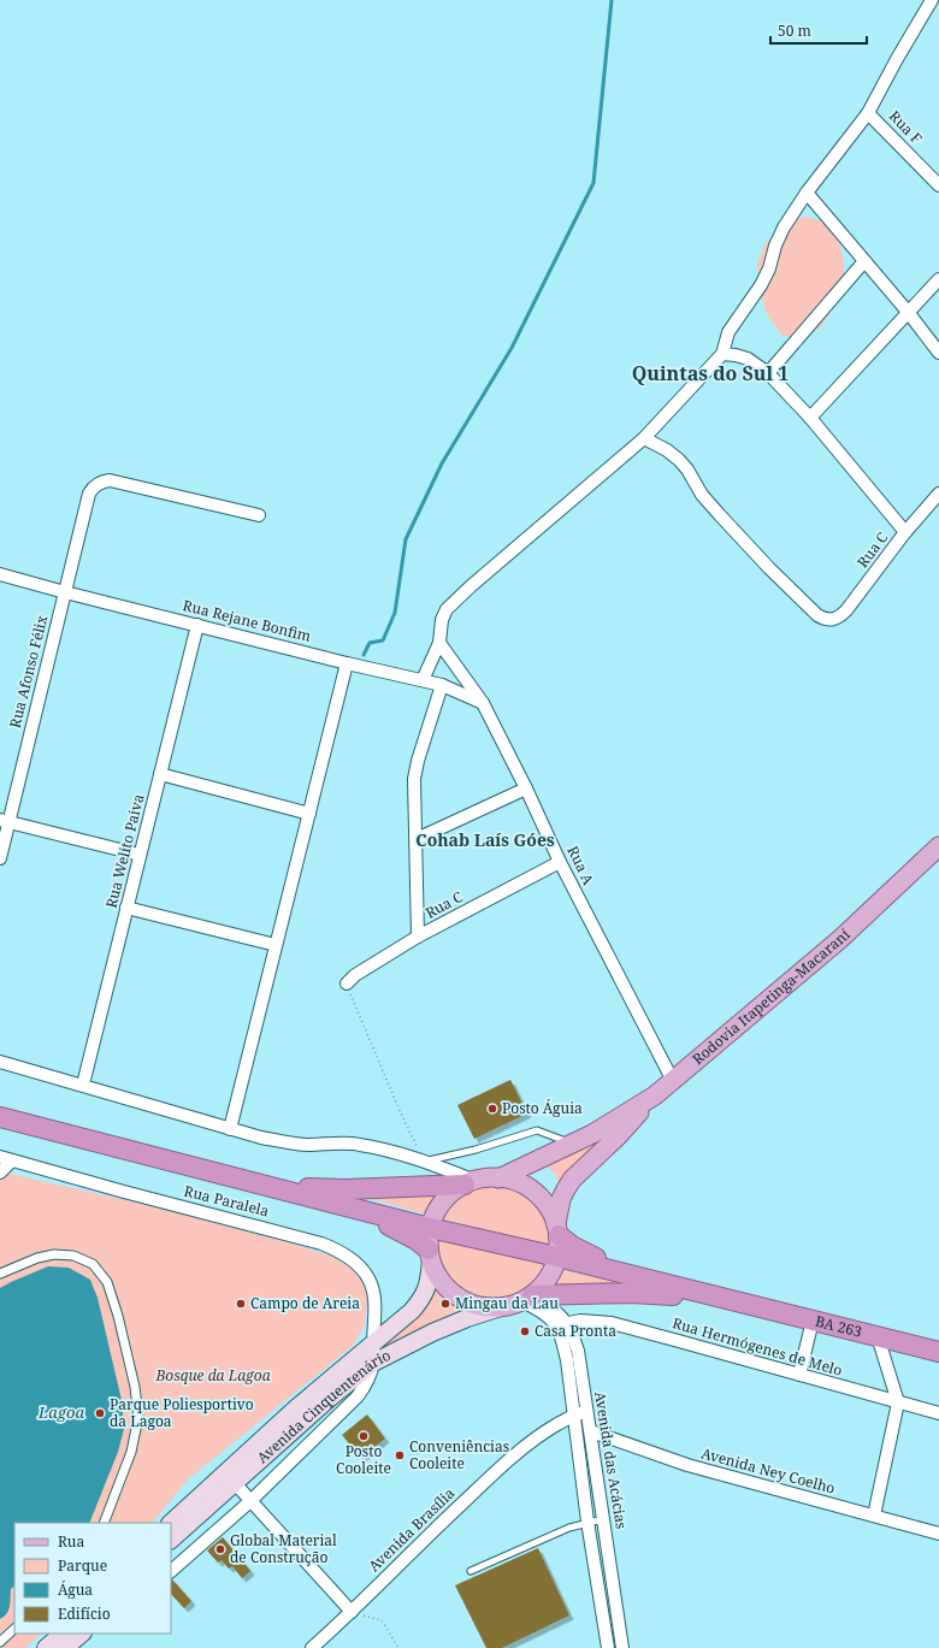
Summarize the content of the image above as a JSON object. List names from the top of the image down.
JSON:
{
  "streets": {
    "highway": ["BA 263"],
    "main road": ["Rodovia Itapetinga-Macaraní", "Avenida Cinquentenário"],
    "street": [
      "Rua F",
      "Rua C",
      "Rua Rejane Bonfim",
      "Rua Afonso Félix",
      "Rua Welito Paiva",
      "Rua A",
      "Rua Paralela",
      "Rua Hermógenes de Melo",
      "Avenida das Acácias",
      "Avenida Ney Coelho",
      "Avenida Brasília"
    ]
  },
  "crossings": [
    ["Rua C", "Rua A"],
    ["Rua Rejane Bonfim", "Rua Afonso Félix"],
    ["Rua Rejane Bonfim", "Rua Welito Paiva"],
    ["Rua Rejane Bonfim", "Rua A"],
    ["Rua A", "Rodovia Itapetinga-Macaraní"],
    ["Rua Paralela", "Avenida Cinquentenário"],
    ["Rua Hermógenes de Melo", "Avenida das Acácias"],
    ["Avenida das Acácias", "Avenida Ney Coelho"],
    ["Avenida das Acácias", "Avenida Brasília"]
  ],
  "districts": ["Quintas do Sul 1", "Cohab Laís Góes"],
  "water": ["Lagoa"],
  "parks": ["Bosque da Lagoa"],
  "places": [
    "Posto Águia",
    "Campo de Areia",
    "Mingau da Lau",
    "Casa Pronta",
    "Parque Poliesportivo da Lagoa",
    "Posto Cooleite",
    "Conveniências Cooleite",
    "Global Material de Construção"
  ],
  "legend": [
    "Rua",
    "Parque",
    "Água",
    "Edifício"
  ],
  "scale_bar": "50 m"
}
